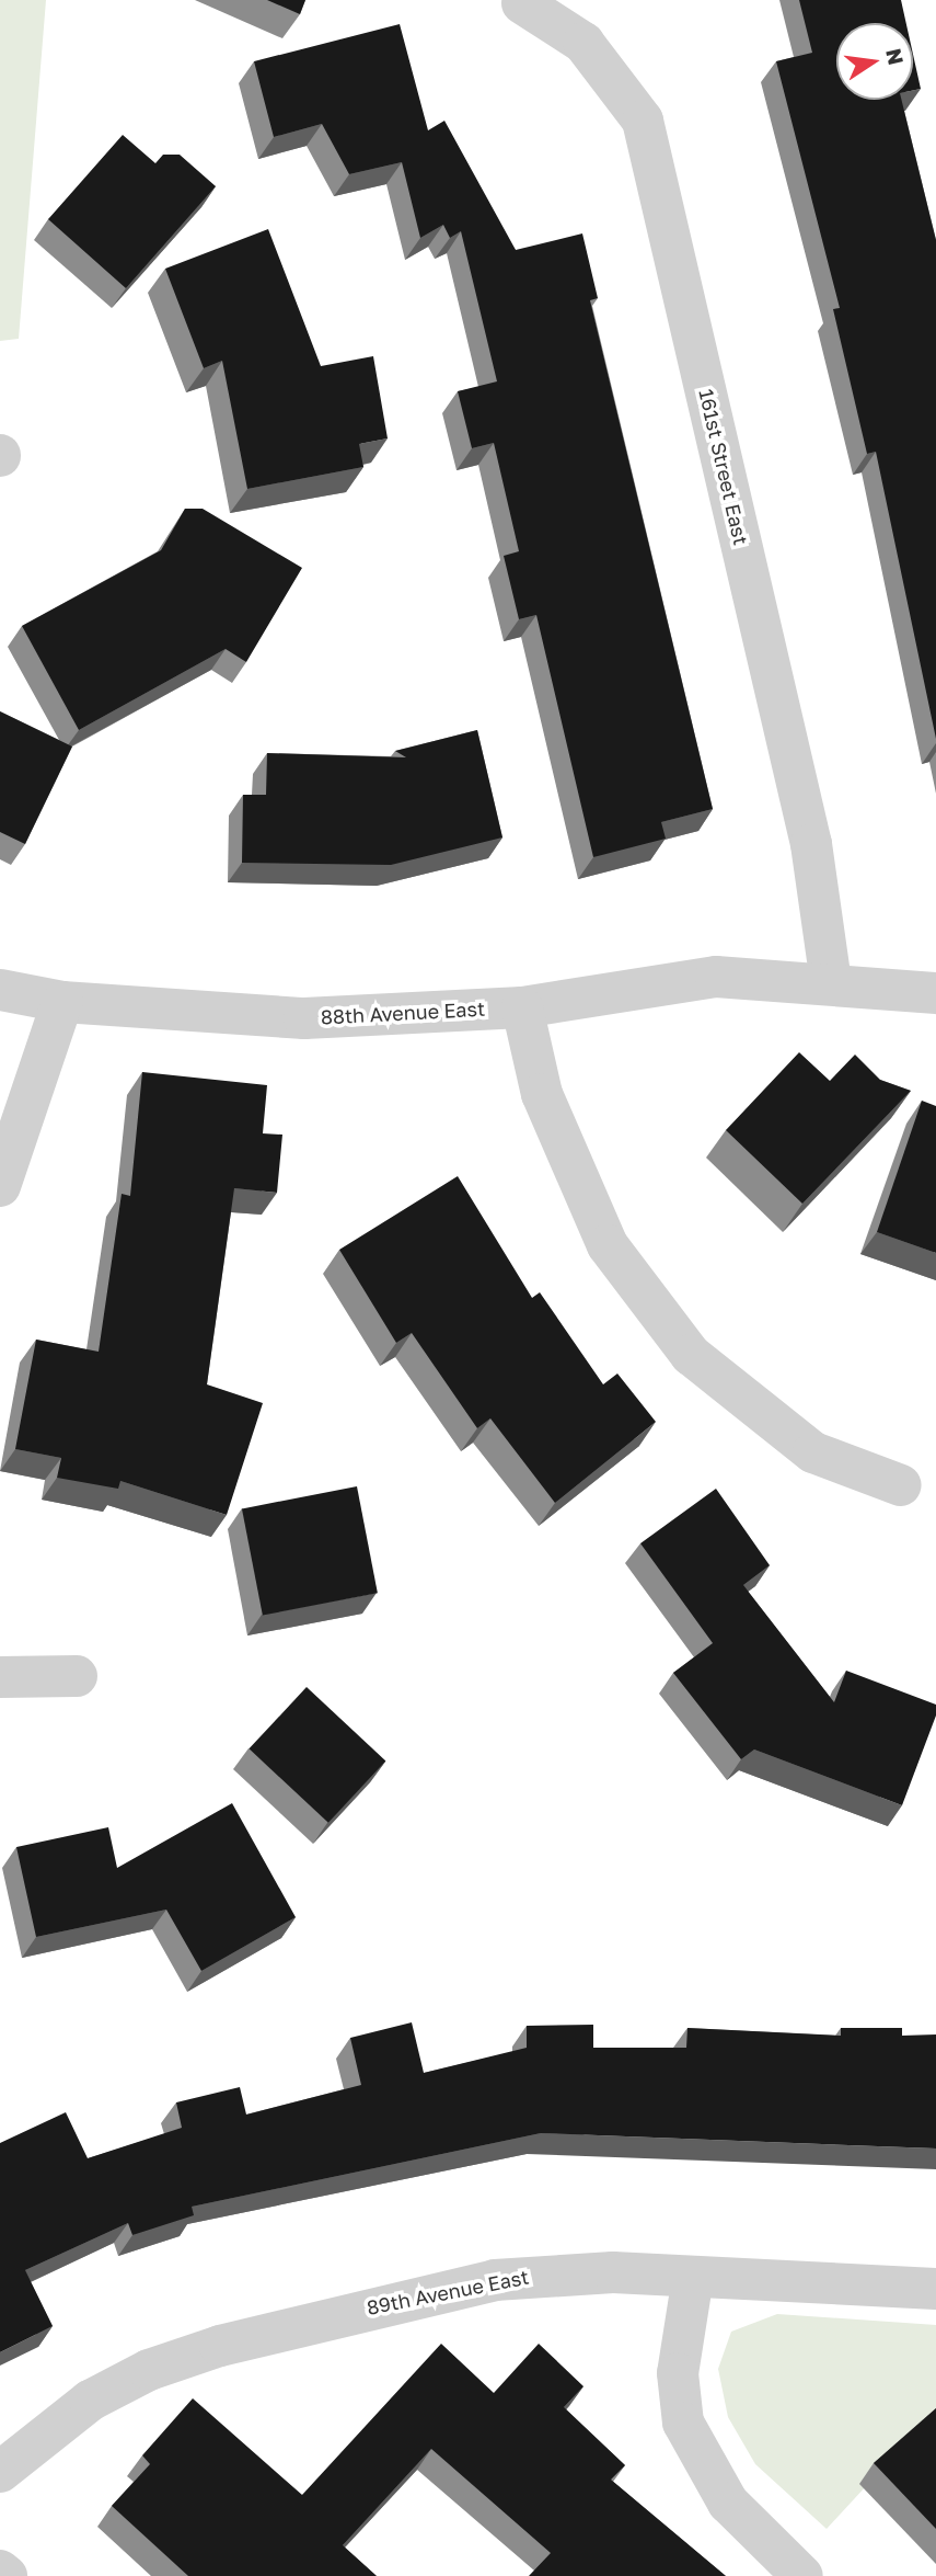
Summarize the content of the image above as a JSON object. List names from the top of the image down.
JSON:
{
  "streets": {
    "street": ["161st Street East", "88th Avenue East", "89th Avenue East"]
  },
  "crossings": [
    ["161st Street East", "88th Avenue East"]
  ],
  "north": "right"
}
